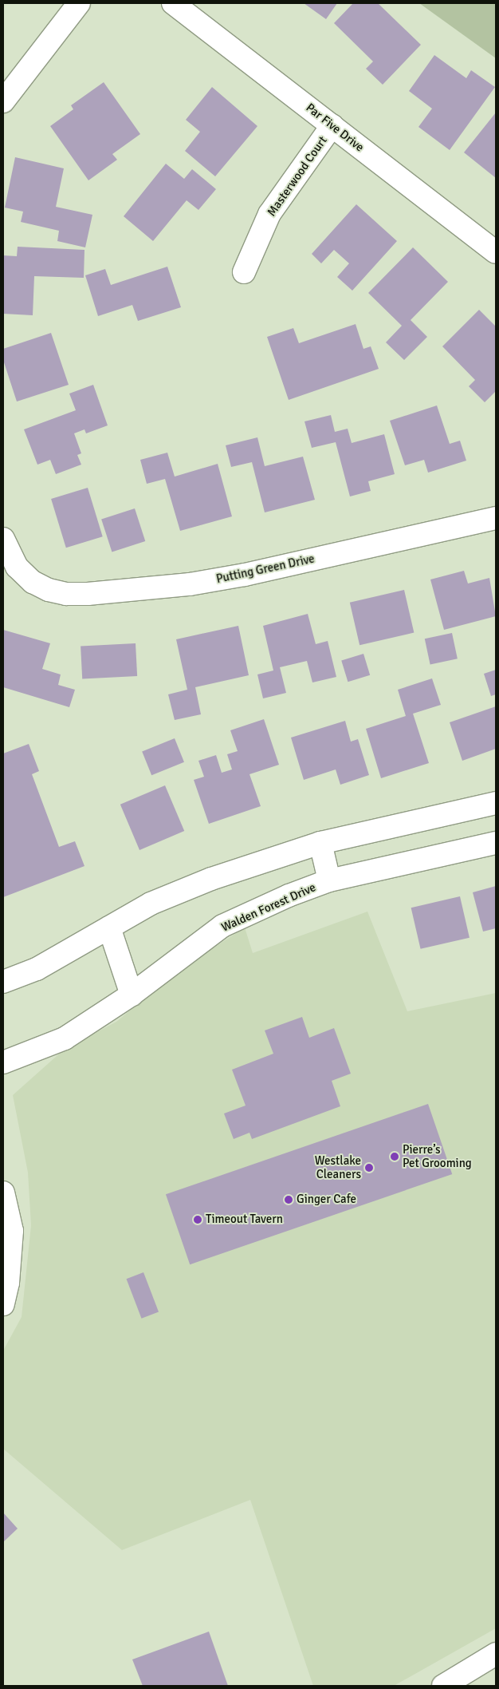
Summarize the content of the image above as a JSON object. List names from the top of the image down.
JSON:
{
  "streets": {
    "street": [
      "Par Five Drive",
      "Masterwood Court",
      "Putting Green Drive",
      "Walden Forest Drive"
    ]
  },
  "crossings": [
    ["Par Five Drive", "Masterwood Court"]
  ],
  "places": [
    "Pierre’s Pet Grooming",
    "Westlake Cleaners",
    "Ginger Cafe",
    "Timeout Tavern"
  ]
}
